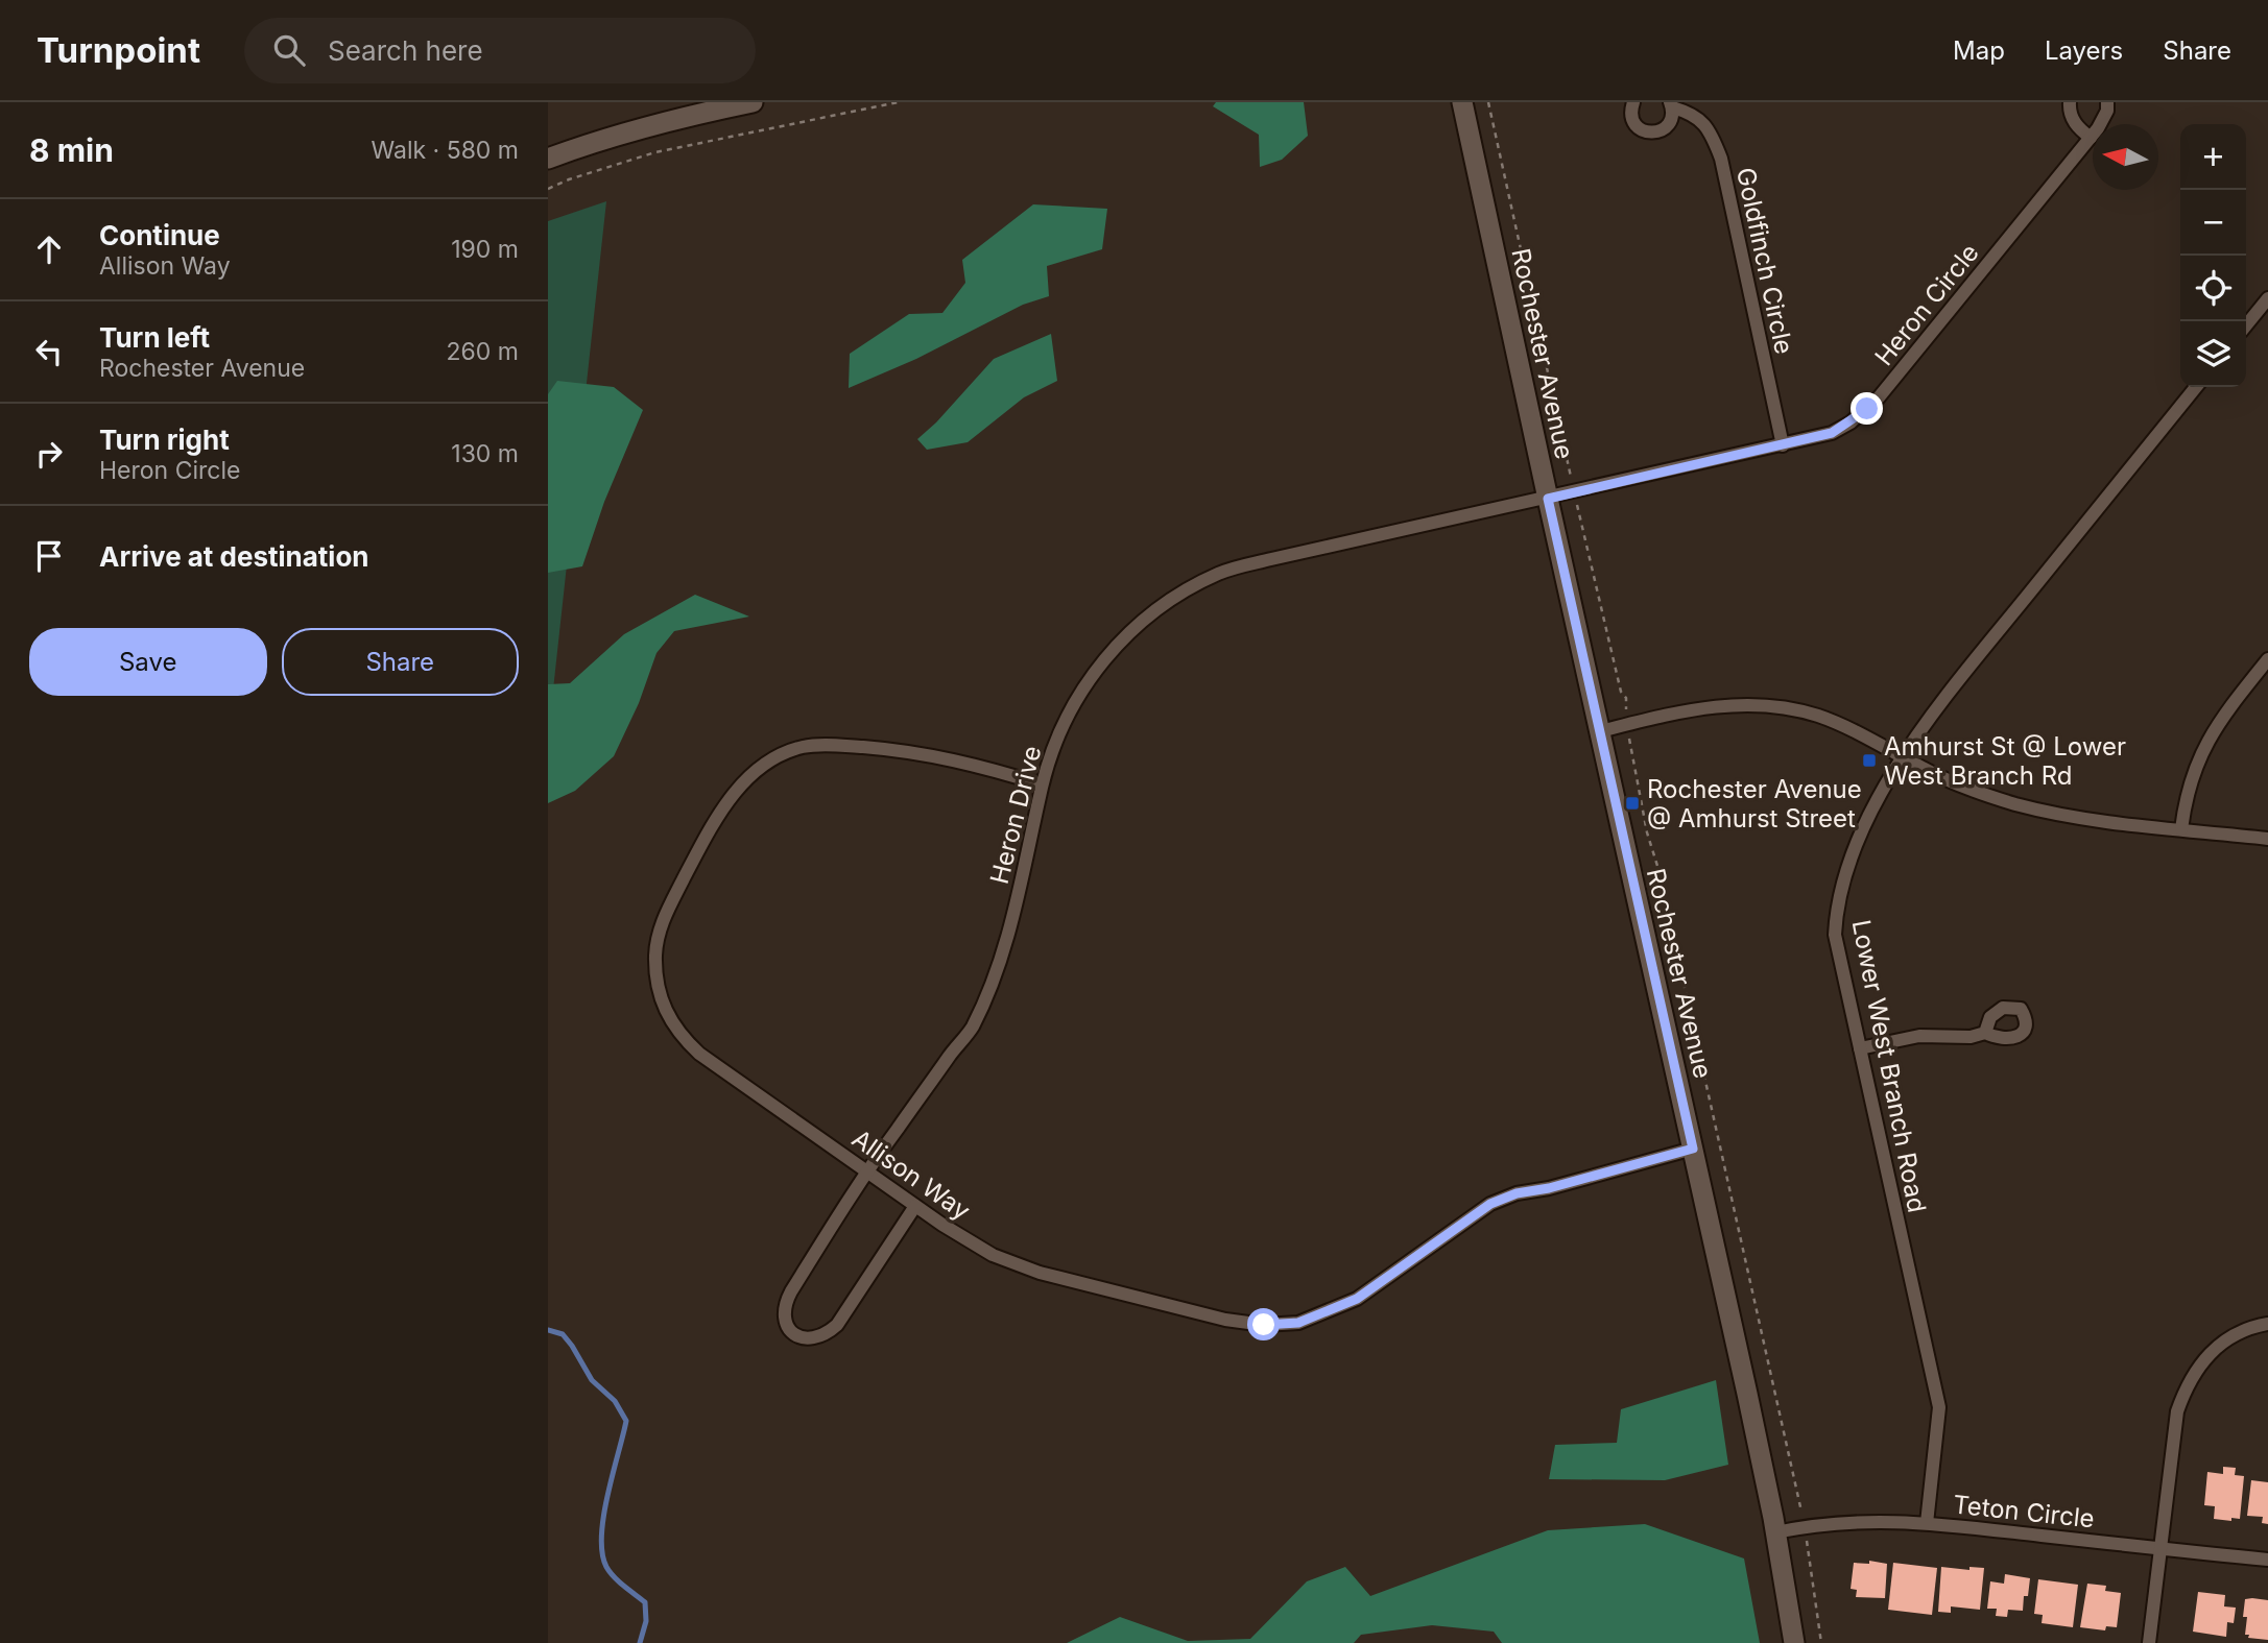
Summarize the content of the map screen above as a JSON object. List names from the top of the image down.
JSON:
{
  "streets": {
    "main road": ["Rochester Avenue"],
    "street": [
      "Goldfinch Circle",
      "Heron Circle",
      "Heron Drive",
      "Lower West Branch Road",
      "Allison Way",
      "Teton Circle"
    ]
  },
  "crossings": [
    ["Goldfinch Circle", "Heron Circle"],
    ["Heron Circle", "Rochester Avenue"],
    ["Heron Circle", "Heron Drive"],
    ["Rochester Avenue", "Heron Drive"],
    ["Rochester Avenue", "Allison Way"],
    ["Rochester Avenue", "Teton Circle"],
    ["Heron Drive", "Allison Way"],
    ["Lower West Branch Road", "Teton Circle"]
  ],
  "places": {
    "transit": ["Amhurst St @ Lower West Branch Rd", "Rochester Avenue @ Amhurst Street"]
  },
  "north": "left",
  "page": {
    "header": "Turnpoint",
    "search": "Search here",
    "nav": ["Map", "Layers", "Share"],
    "heading": ["8 min", "Walk · 580 m"],
    "map_buttons": ["+", "−"],
    "list": [
      ["Continue", "Allison Way", "190 m"],
      ["Turn left", "Rochester Avenue", "260 m"],
      ["Turn right", "Heron Circle", "130 m"],
      "Arrive at destination"
    ],
    "buttons": ["Save", "Share"]
  }
}
